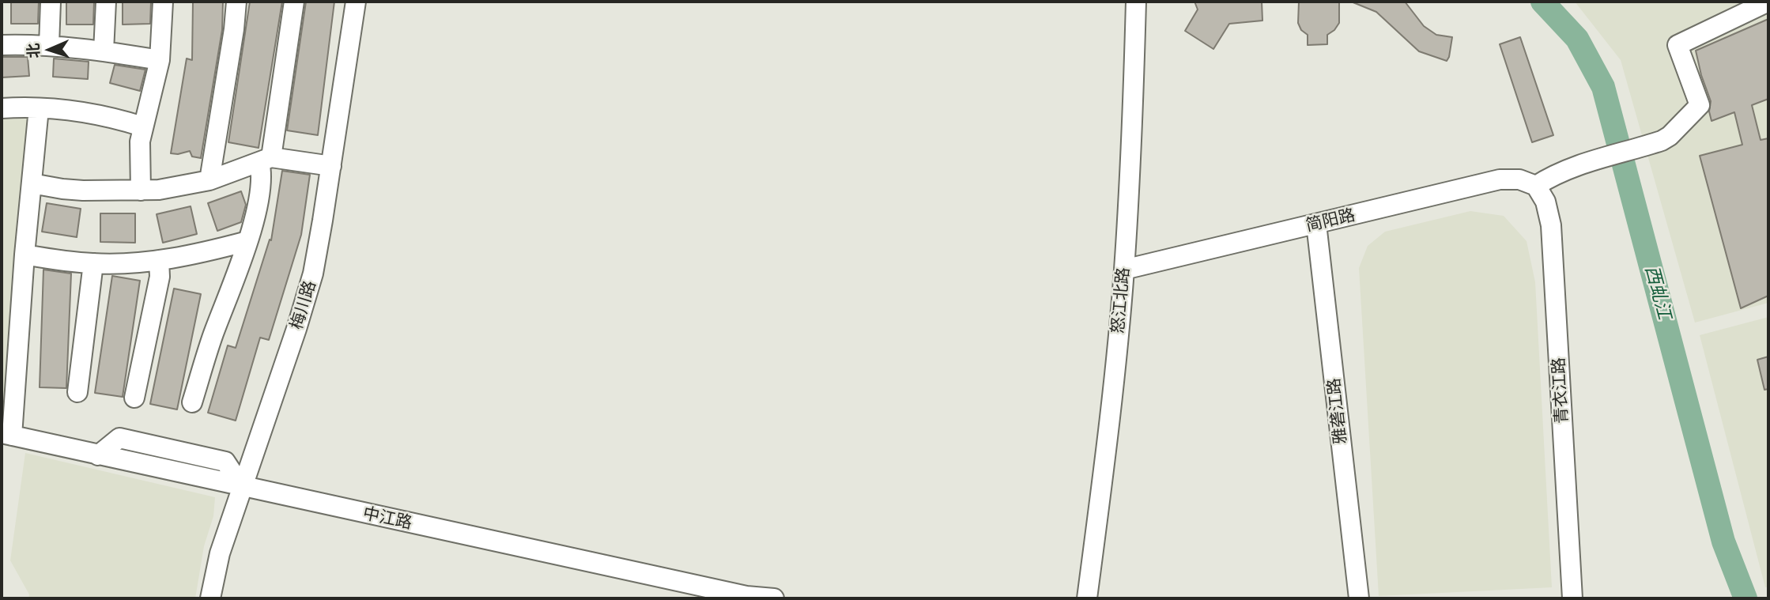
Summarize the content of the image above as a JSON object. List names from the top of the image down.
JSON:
{
  "streets": {
    "street": [
      "简阳路",
      "怒江北路",
      "梅川路",
      "青衣江路",
      "雅砻江路",
      "中江路"
    ]
  },
  "crossings": [
    ["简阳路", "怒江北路"],
    ["简阳路", "青衣江路"],
    ["简阳路", "雅砻江路"],
    ["梅川路", "中江路"]
  ],
  "water": ["西虬江"],
  "north": "left"
}
